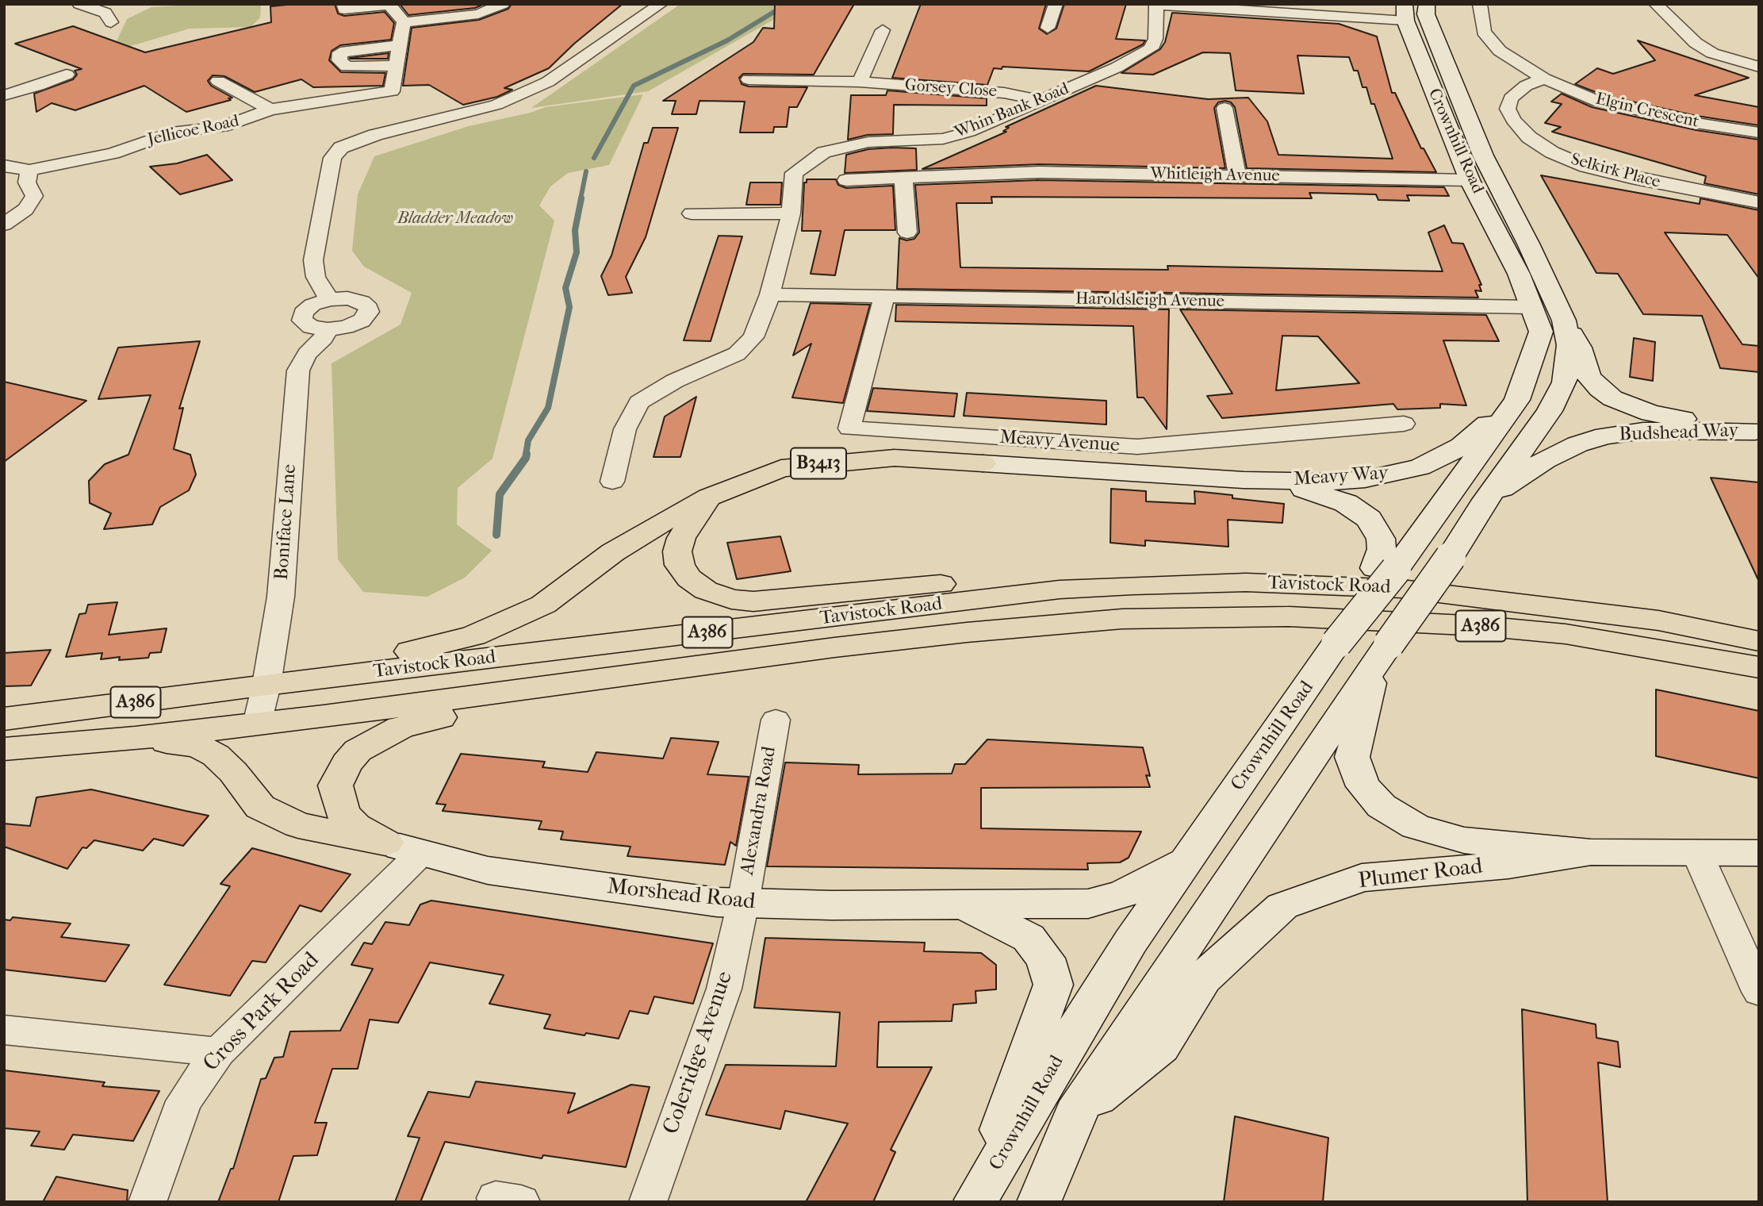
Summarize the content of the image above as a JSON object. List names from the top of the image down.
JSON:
{
  "streets": {
    "highway": ["B3413", "Tavistock Road", "A386"],
    "main road": [
      "Crownhill Road",
      "Budshead Way",
      "Meavy Way",
      "Plumer Road",
      "Morshead Road"
    ],
    "street": [
      "Gorsey Close",
      "Whin Bank Road",
      "Elgin Crescent",
      "Jellicoe Road",
      "Selkirk Place",
      "Whitleigh Avenue",
      "Haroldsleigh Avenue",
      "Meavy Avenue",
      "Boniface Lane",
      "Alexandra Road",
      "Cross Park Road",
      "Coleridge Avenue"
    ]
  },
  "crossings": [
    ["Gorsey Close", "Whin Bank Road"],
    ["Elgin Crescent", "Selkirk Place"],
    ["Crownhill Road", "Whitleigh Avenue"],
    ["Crownhill Road", "Haroldsleigh Avenue"],
    ["Crownhill Road", "Budshead Way"],
    ["Crownhill Road", "Meavy Way"],
    ["Crownhill Road", "Plumer Road"],
    ["Crownhill Road", "Morshead Road"],
    ["Haroldsleigh Avenue", "Meavy Avenue"],
    ["B3413", "Meavy Way"],
    ["Boniface Lane", "Tavistock Road"],
    ["Alexandra Road", "Morshead Road"],
    ["Alexandra Road", "Coleridge Avenue"],
    ["Morshead Road", "Cross Park Road"],
    ["Morshead Road", "Coleridge Avenue"]
  ],
  "parks": ["Bladder Meadow"]
}
